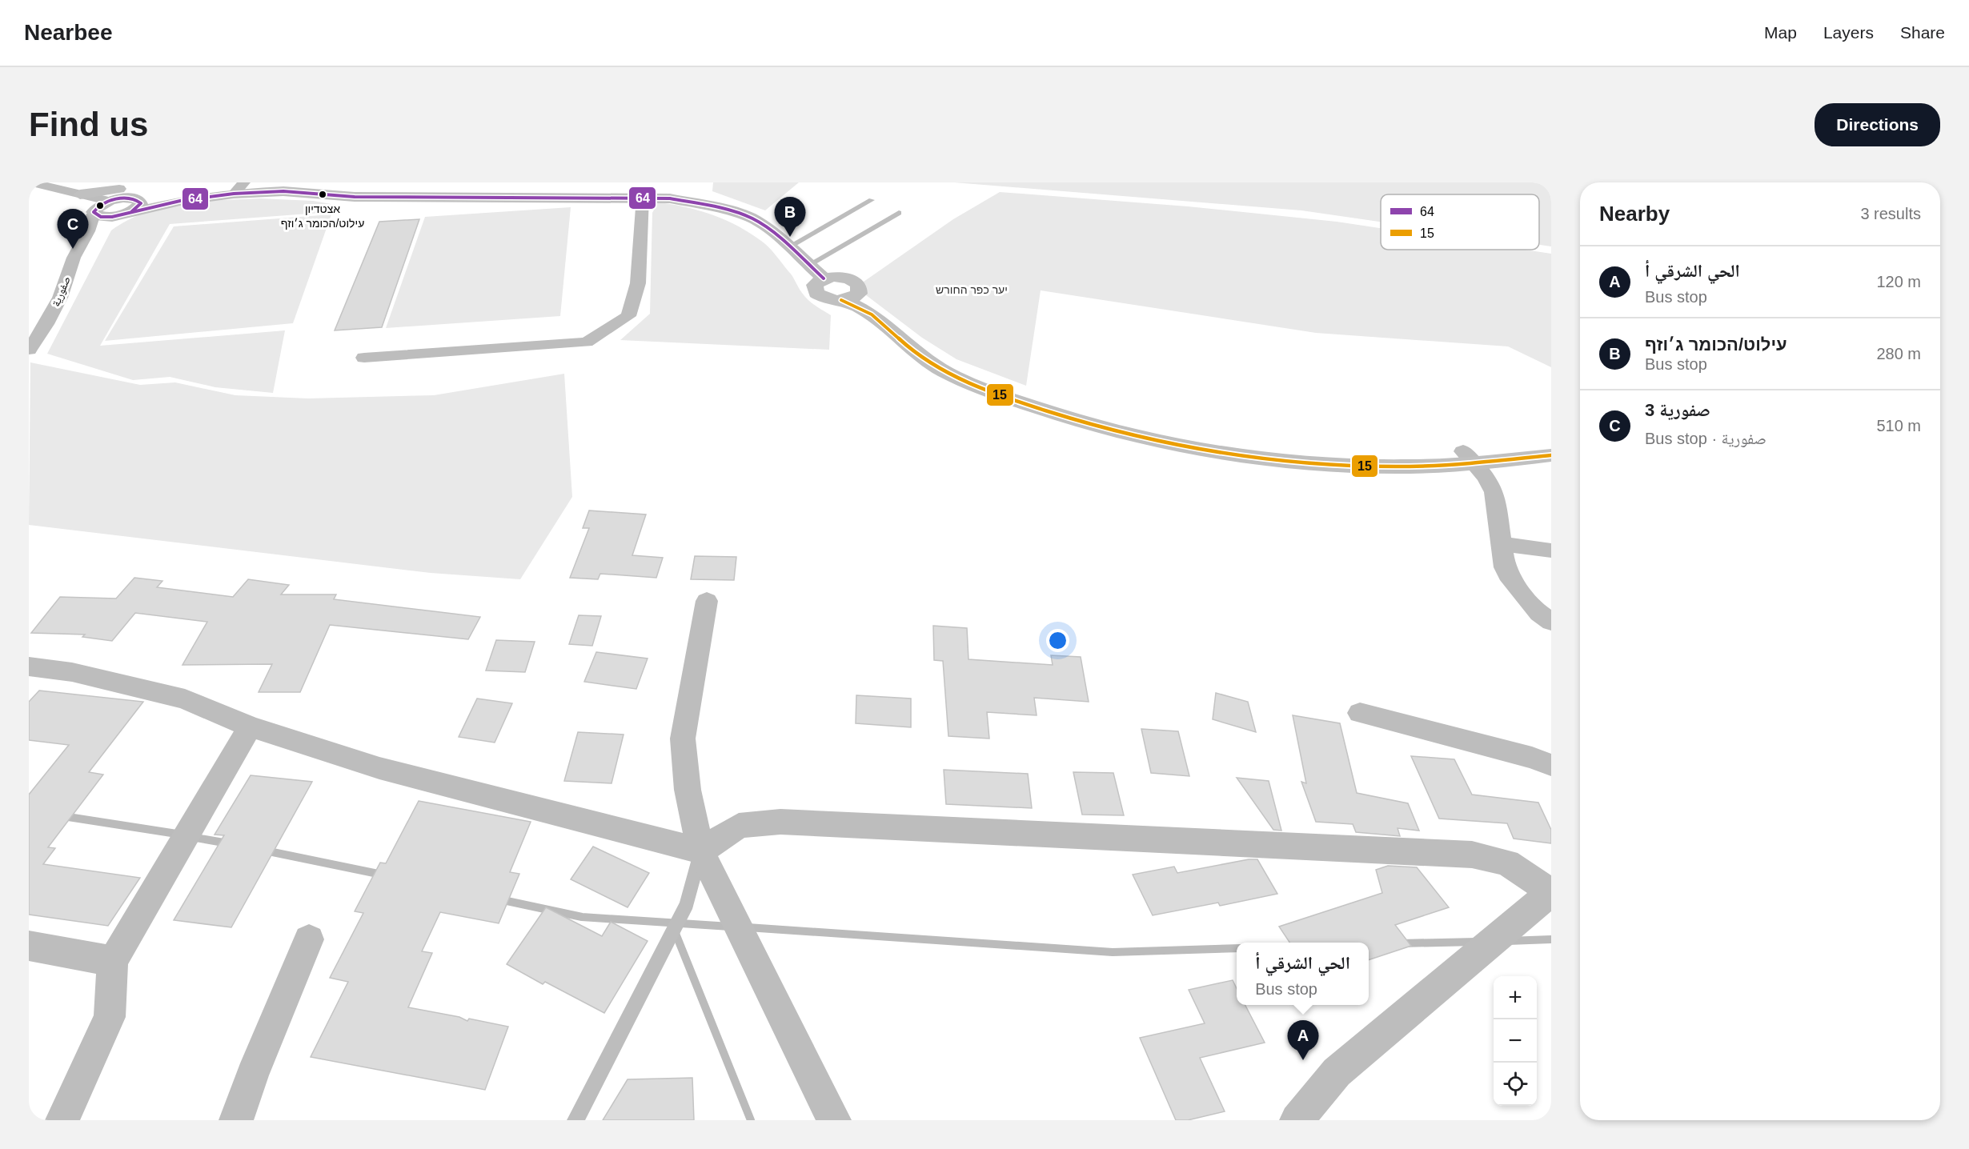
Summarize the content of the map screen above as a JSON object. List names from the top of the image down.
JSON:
{
  "streets": {
    "street": ["صفورية"]
  },
  "parks": ["יער כפר החורש"],
  "places": ["אצטדיון עילוט/הכומר ג׳וזף"],
  "lines": ["transit line 64", "transit line 15"],
  "legend": ["64", "15"],
  "page": {
    "header": "Nearbee",
    "nav": ["Map", "Layers", "Share"],
    "buttons": "Directions",
    "title": "Find us",
    "heading": ["Nearby", "3 results"],
    "pins": ["B", "C", "A"],
    "list": [
      {
        "mark": "A",
        "name": "الحي الشرقي أ",
        "note": "Bus stop",
        "value": "120 m"
      },
      {
        "mark": "B",
        "name": "עילוט/הכומר ג׳וזף",
        "note": "Bus stop",
        "value": "280 m"
      },
      {
        "mark": "C",
        "name": "صفورية 3",
        "note": "Bus stop · صفورية",
        "value": "510 m"
      }
    ],
    "popup": ["الحي الشرقي أ", "Bus stop"],
    "map_buttons": ["+", "−"]
  }
}
